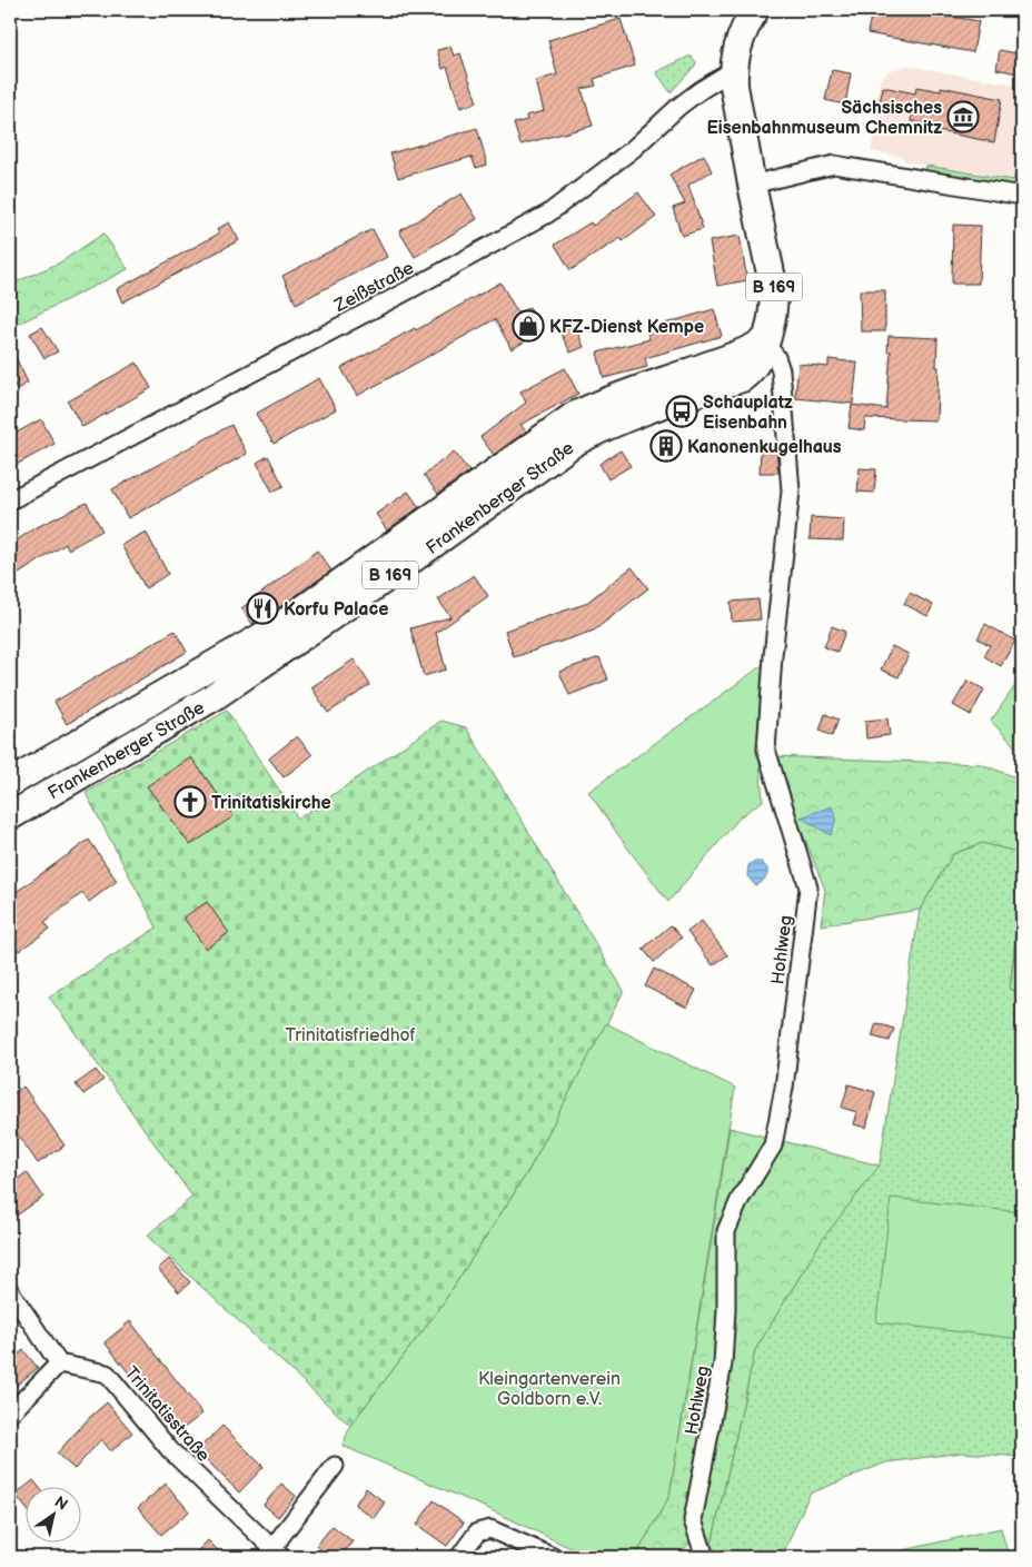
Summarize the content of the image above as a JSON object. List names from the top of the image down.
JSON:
{
  "streets": {
    "main road": ["B 169", "Frankenberger Straße"],
    "street": ["Zeißstraße", "Hohlweg", "Trinitatisstraße"]
  },
  "crossings": [
    ["Zeißstraße", "Frankenberger Straße"],
    ["Frankenberger Straße", "Hohlweg"]
  ],
  "parks": ["Trinitatisfriedhof", "Kleingartenverein Goldborn e.V."],
  "places": {
    "museum": ["Sächsisches Eisenbahnmuseum Chemnitz"],
    "shop": ["KFZ-Dienst Kempe"],
    "bus stop": ["Schauplatz Eisenbahn"],
    "building": ["Kanonenkugelhaus"],
    "restaurant": ["Korfu Palace"],
    "church": ["Trinitatiskirche"]
  },
  "north": "top right"
}
